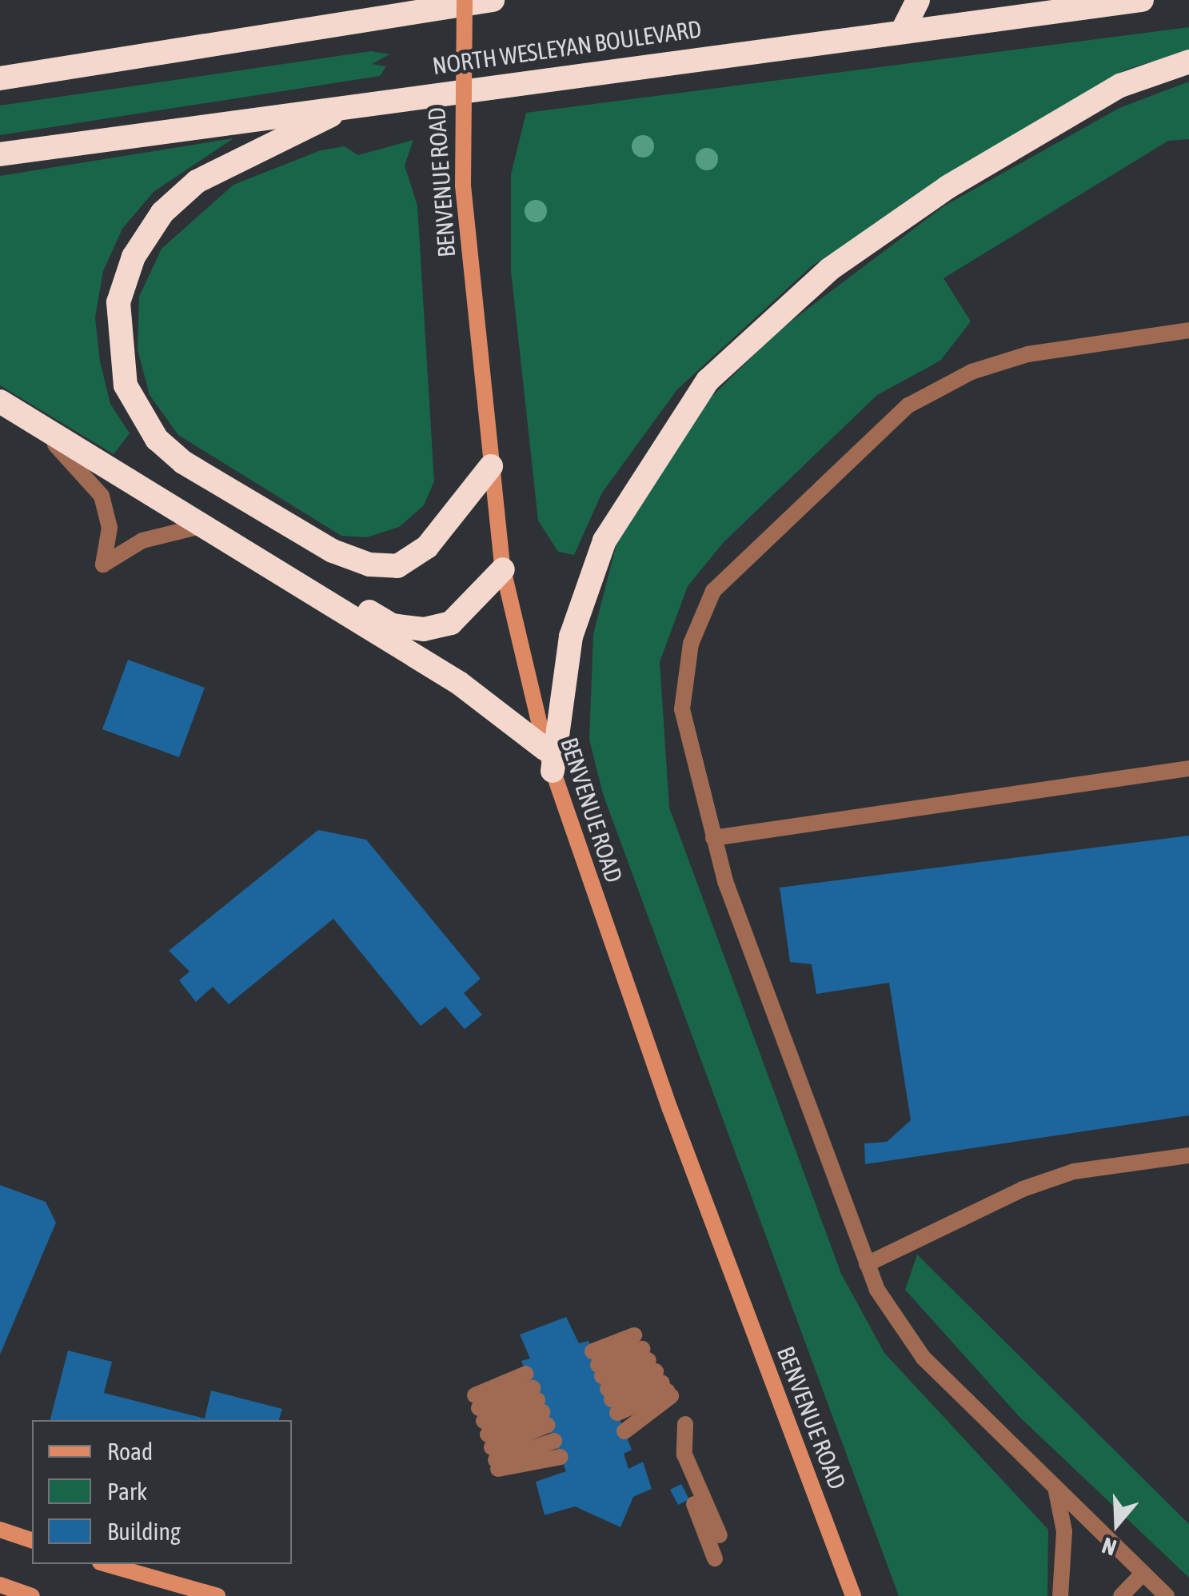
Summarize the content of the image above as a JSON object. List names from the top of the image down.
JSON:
{
  "streets": {
    "highway": ["NORTH WESLEYAN BOULEVARD"],
    "main road": ["BENVENUE ROAD"]
  },
  "legend": ["Road", "Park", "Building"],
  "north": "bottom"
}
